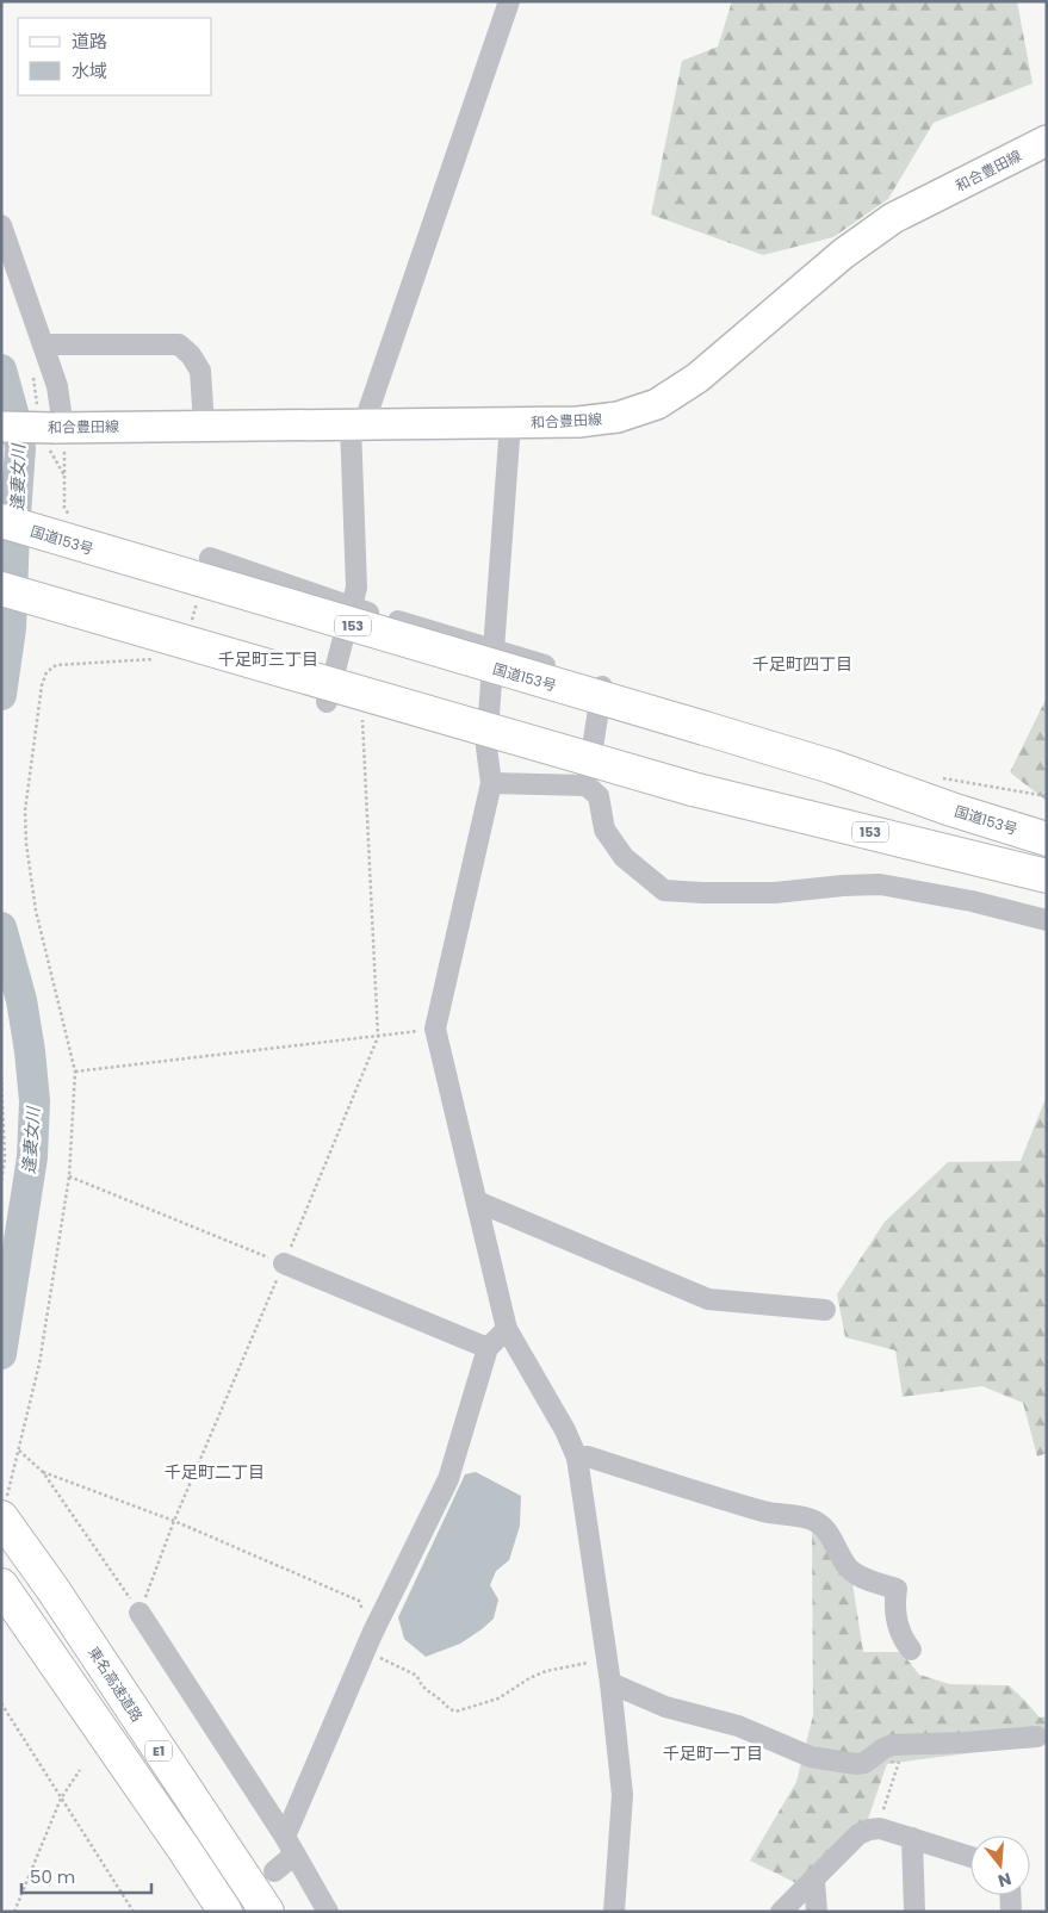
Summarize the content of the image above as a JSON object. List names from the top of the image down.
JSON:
{
  "streets": {
    "highway": [
      "国道153号",
      "153",
      "東名高速道路",
      "E1"
    ],
    "main road": ["和合豊田線"]
  },
  "districts": [
    "千足町三丁目",
    "千足町四丁目",
    "千足町二丁目",
    "千足町一丁目"
  ],
  "water": ["逢妻女川"],
  "legend": ["道路", "水域"],
  "scale_bar": "50 m",
  "north": "bottom"
}
